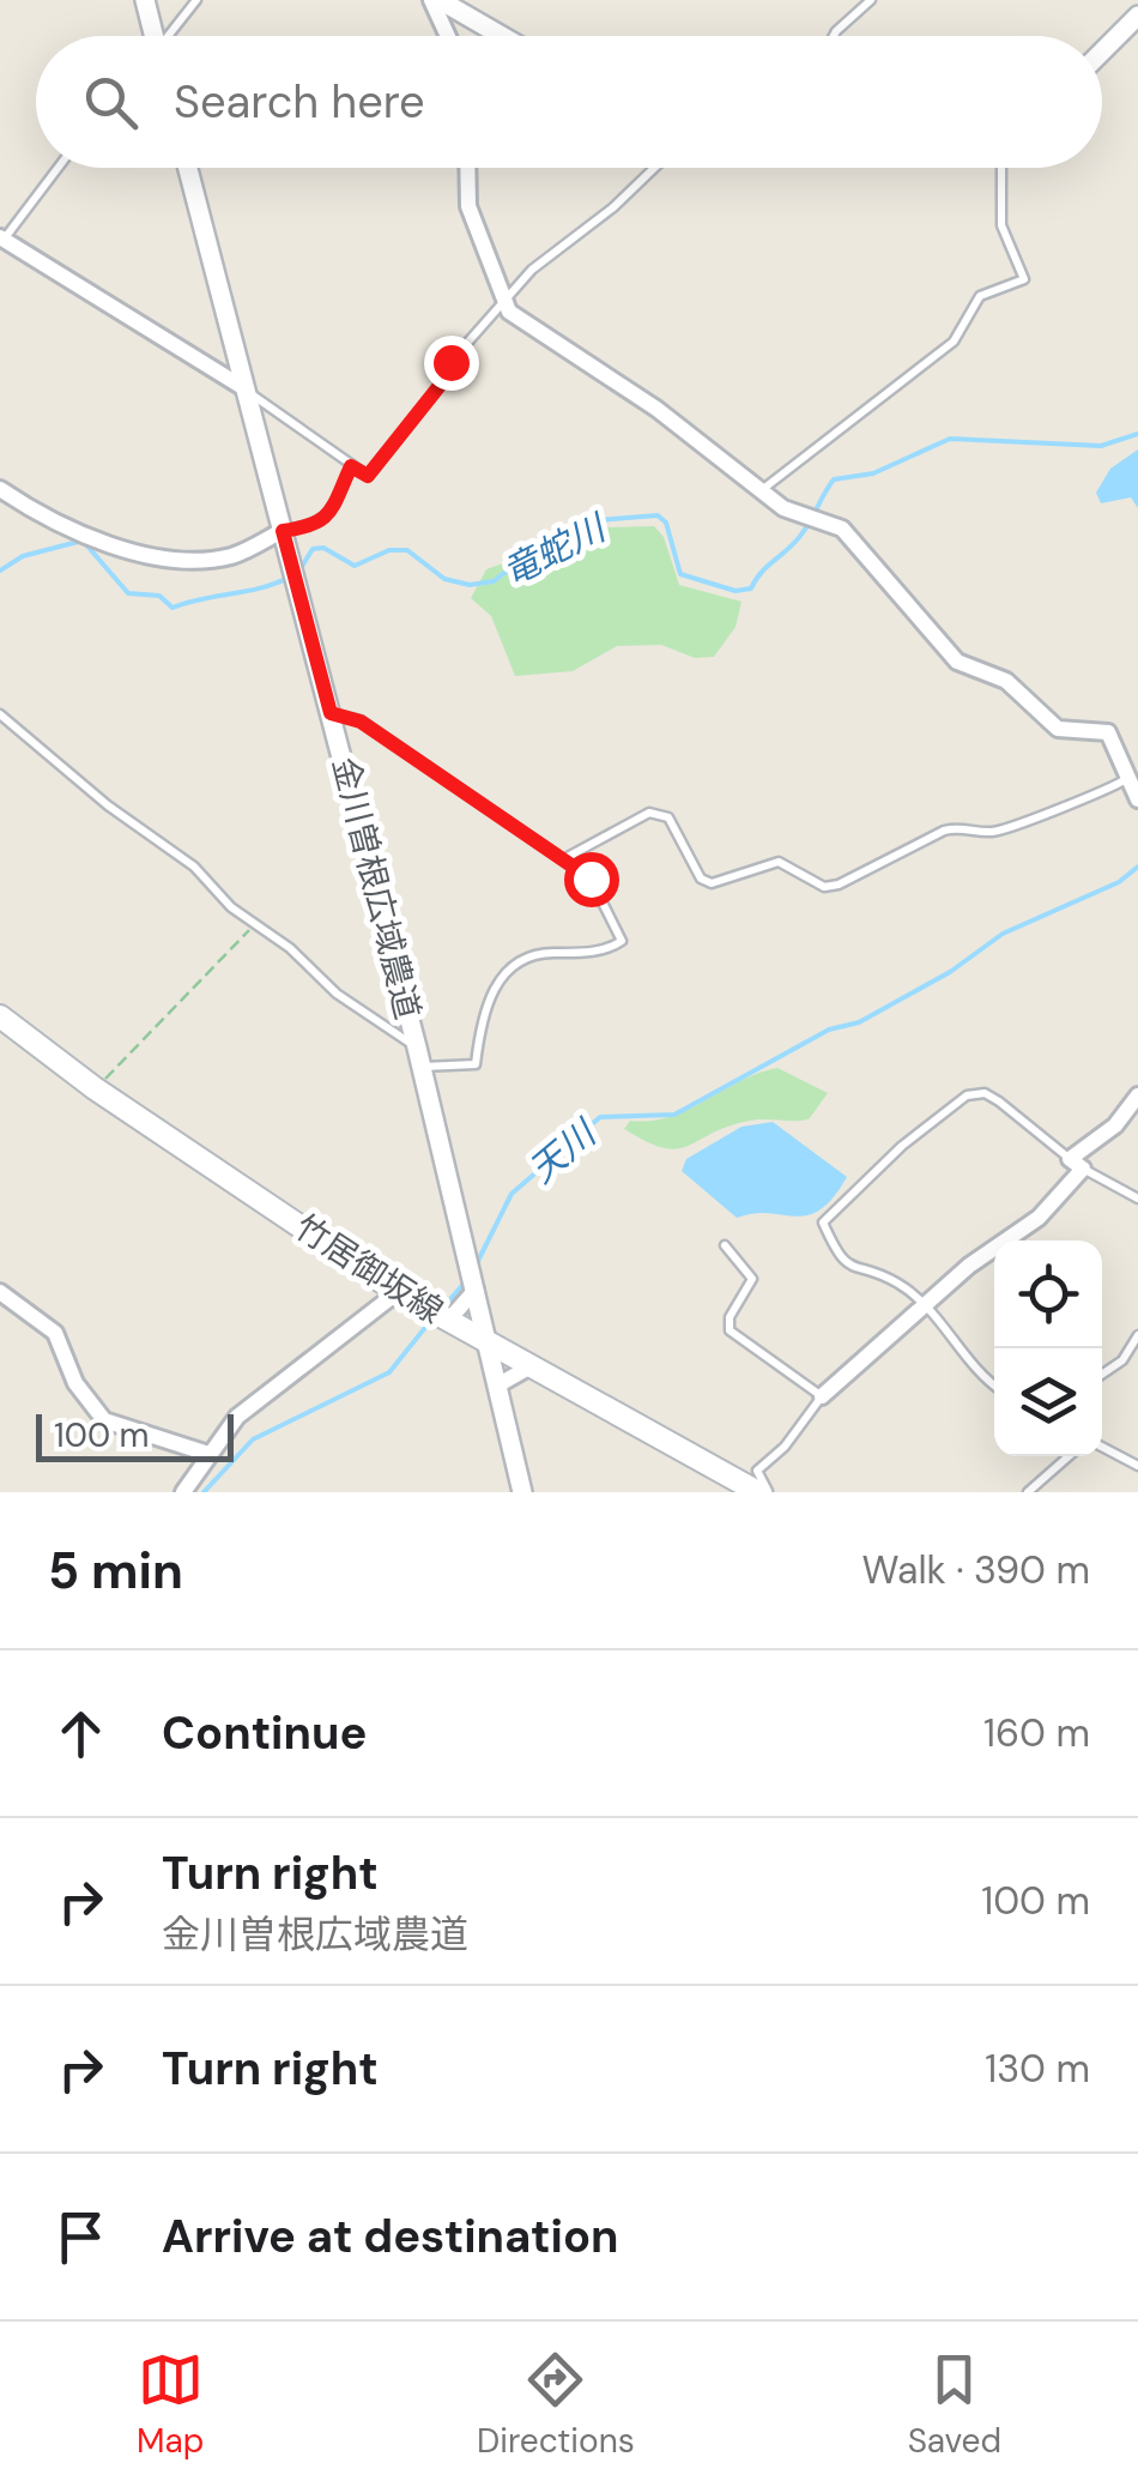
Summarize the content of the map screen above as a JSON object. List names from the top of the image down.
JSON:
{
  "streets": {
    "main road": ["竹居御坂線"],
    "street": ["金川曽根広域農道"]
  },
  "crossings": [
    ["金川曽根広域農道", "竹居御坂線"]
  ],
  "water": ["竜蛇川", "天川"],
  "scale_bar": "100 m",
  "page": {
    "search": "Search here",
    "scale": "100 m",
    "heading": ["5 min", "Walk · 390 m"],
    "list": [
      ["Continue", "160 m"],
      ["Turn right", "金川曽根広域農道", "100 m"],
      ["Turn right", "130 m"],
      "Arrive at destination"
    ],
    "nav": ["Map", "Directions", "Saved"]
  }
}
